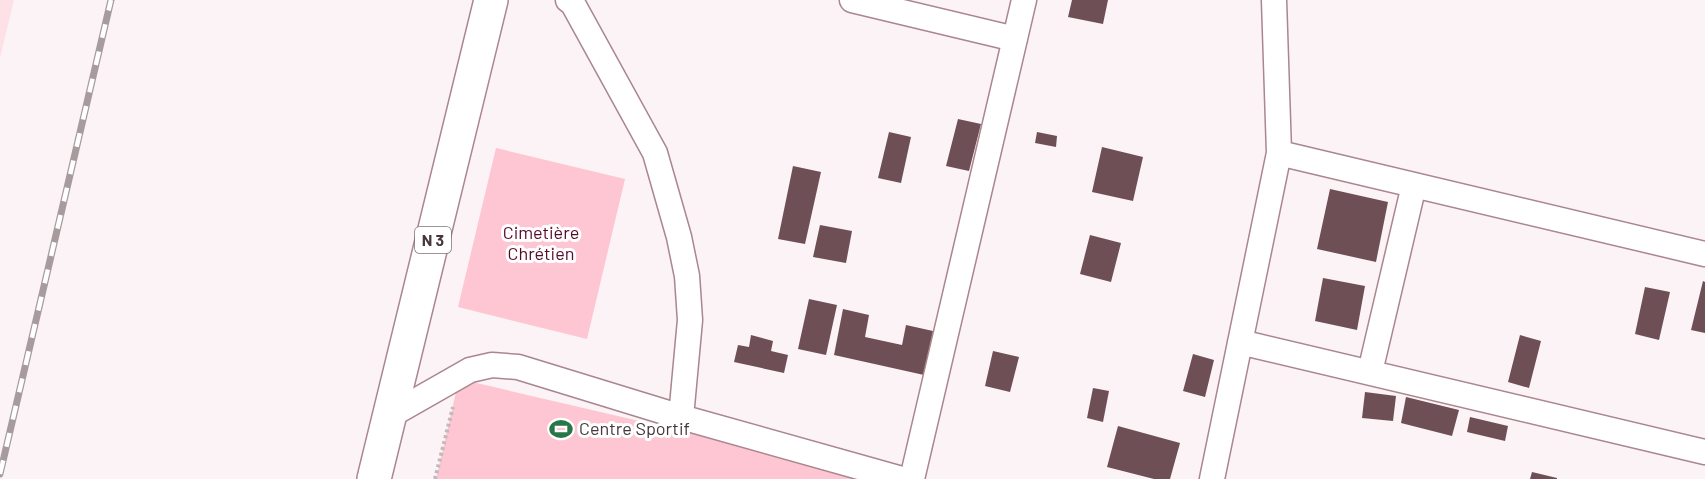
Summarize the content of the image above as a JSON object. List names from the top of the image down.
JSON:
{
  "streets": {
    "main road": ["N 3"]
  },
  "parks": ["Cimetière Chrétien"],
  "places": {
    "sports": ["Centre Sportif"]
  }
}
